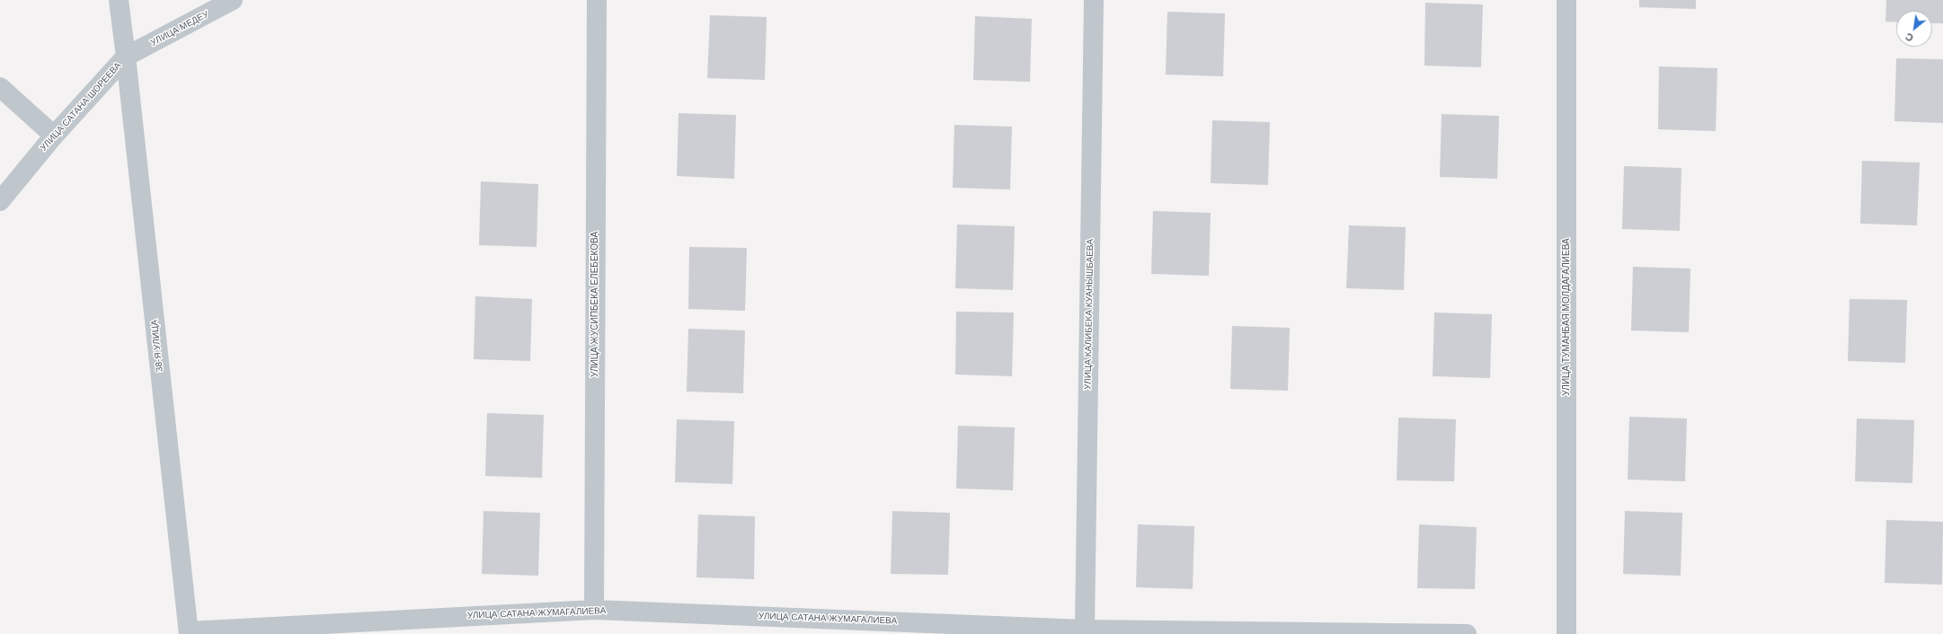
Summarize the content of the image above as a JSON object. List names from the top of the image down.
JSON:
{
  "streets": {
    "street": [
      "УЛИЦА МЕДЕУ",
      "УЛИЦА САТАНА ШОРЕЕВА",
      "УЛИЦА ЖУСИПБЕКА ЕЛЕБЕКОВА",
      "УЛИЦА КАЛИБЕКА КУАНЫШБАЕВА",
      "УЛИЦА ТУМАНБАЯ МОЛДАГАЛИЕВА",
      "38-Я УЛИЦА",
      "УЛИЦА САТАНА ЖУМАГАЛИЕВА"
    ]
  },
  "crossings": [
    ["УЛИЦА МЕДЕУ", "УЛИЦА САТАНА ШОРЕЕВА"],
    ["УЛИЦА МЕДЕУ", "38-Я УЛИЦА"],
    ["УЛИЦА САТАНА ШОРЕЕВА", "38-Я УЛИЦА"],
    ["УЛИЦА ЖУСИПБЕКА ЕЛЕБЕКОВА", "УЛИЦА САТАНА ЖУМАГАЛИЕВА"],
    ["УЛИЦА КАЛИБЕКА КУАНЫШБАЕВА", "УЛИЦА САТАНА ЖУМАГАЛИЕВА"],
    ["38-Я УЛИЦА", "УЛИЦА САТАНА ЖУМАГАЛИЕВА"]
  ],
  "north": "bottom left"
}
